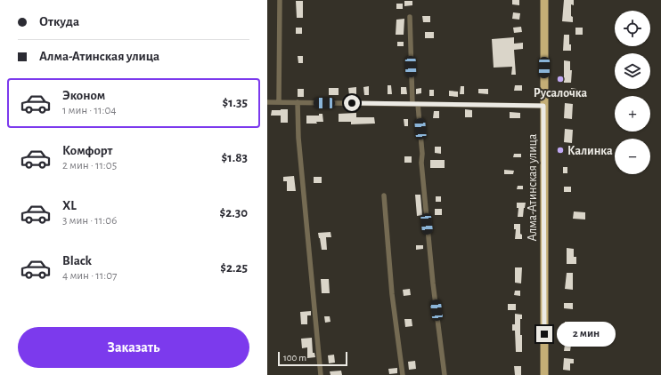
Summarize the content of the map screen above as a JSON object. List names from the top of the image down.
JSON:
{
  "streets": {
    "highway": ["Алма-Атинская улица"]
  },
  "places": ["Русалочка", "Калинка"],
  "scale_bar": "100 m",
  "page": {
    "banner": ["Откуда", "Алма-Атинская улица"],
    "map_buttons": ["+", "−"],
    "list": [
      {
        "name": "Эконом",
        "note": "1 мин · 11:04",
        "value": "$1.35"
      },
      {
        "name": "Комфорт",
        "note": "2 мин · 11:05",
        "value": "$1.83"
      },
      {
        "name": "XL",
        "note": "3 мин · 11:06",
        "value": "$2.30"
      },
      {
        "name": "Black",
        "note": "4 мин · 11:07",
        "value": "$2.25"
      }
    ],
    "buttons": "Заказать",
    "bubble": "2 мин",
    "scale": "100 m"
  }
}
